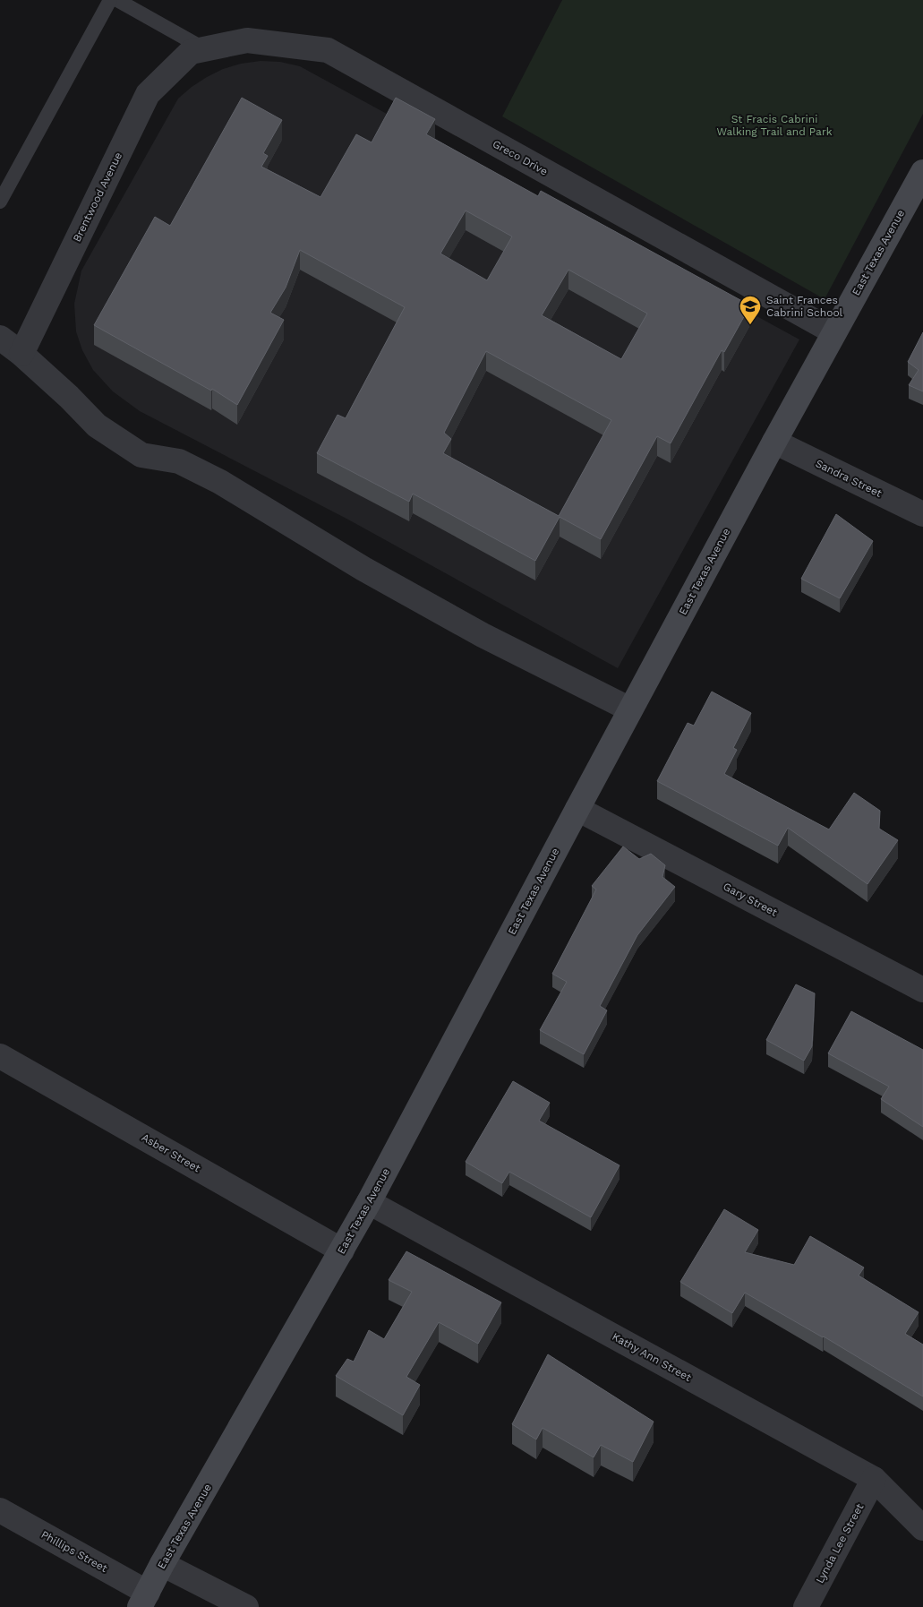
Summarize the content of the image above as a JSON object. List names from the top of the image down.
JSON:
{
  "streets": {
    "street": [
      "Greco Drive",
      "Brentwood Avenue",
      "East Texas Avenue",
      "Sandra Street",
      "Gary Street",
      "Asber Street",
      "Kathy Ann Street",
      "Lynda Lee Street",
      "Phillips Street"
    ]
  },
  "crossings": [
    ["Greco Drive", "Brentwood Avenue"],
    ["Greco Drive", "East Texas Avenue"],
    ["East Texas Avenue", "Sandra Street"],
    ["East Texas Avenue", "Gary Street"],
    ["East Texas Avenue", "Asber Street"],
    ["East Texas Avenue", "Kathy Ann Street"],
    ["East Texas Avenue", "Phillips Street"],
    ["Kathy Ann Street", "Lynda Lee Street"]
  ],
  "parks": ["St Fracis Cabrini Walking Trail and Park"],
  "places": {
    "school or university": ["Saint Frances Cabrini School"]
  }
}
